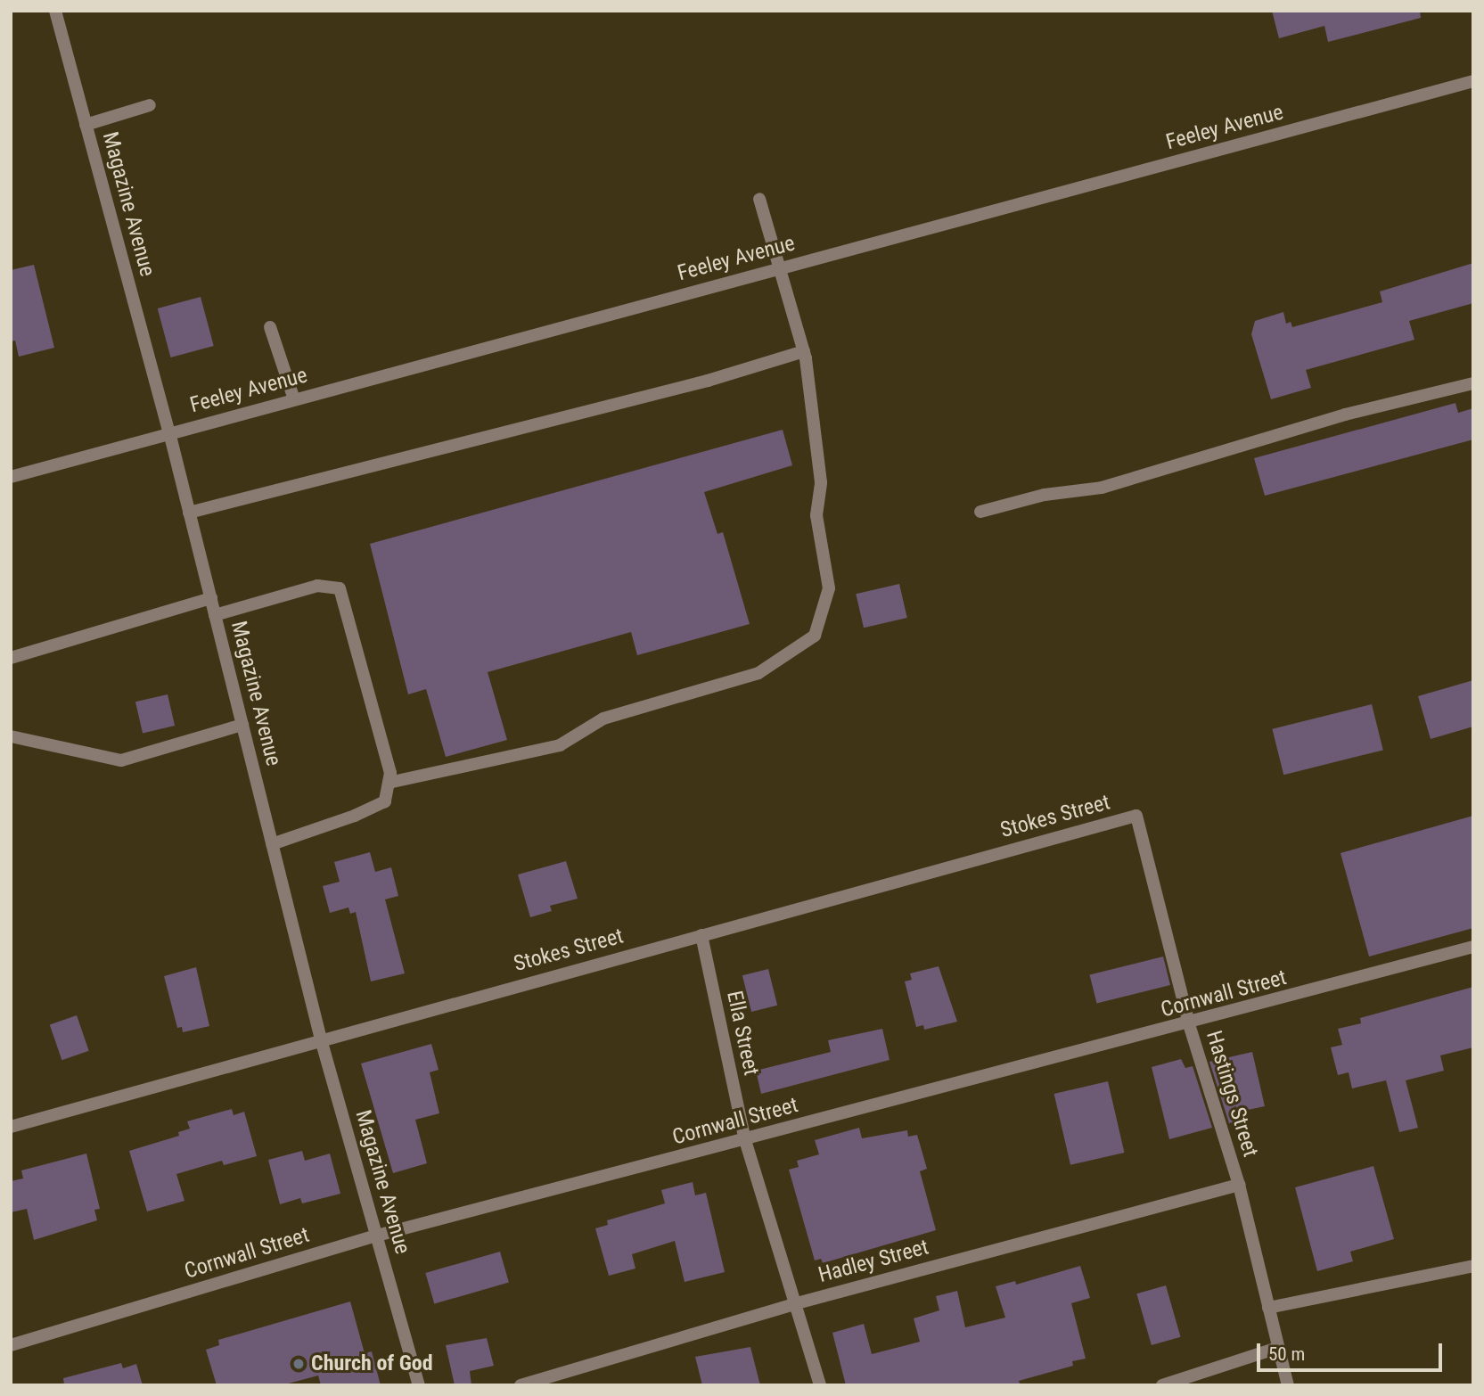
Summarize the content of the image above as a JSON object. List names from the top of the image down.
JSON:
{
  "streets": {
    "street": [
      "Feeley Avenue",
      "Magazine Avenue",
      "Stokes Street",
      "Cornwall Street",
      "Ella Street",
      "Hastings Street",
      "Hadley Street"
    ]
  },
  "crossings": [
    ["Feeley Avenue", "Magazine Avenue"],
    ["Magazine Avenue", "Stokes Street"],
    ["Magazine Avenue", "Cornwall Street"],
    ["Stokes Street", "Ella Street"],
    ["Stokes Street", "Hastings Street"],
    ["Cornwall Street", "Ella Street"],
    ["Cornwall Street", "Hastings Street"],
    ["Ella Street", "Hadley Street"],
    ["Hastings Street", "Hadley Street"]
  ],
  "places": ["Church of God"],
  "scale_bar": "50 m"
}
